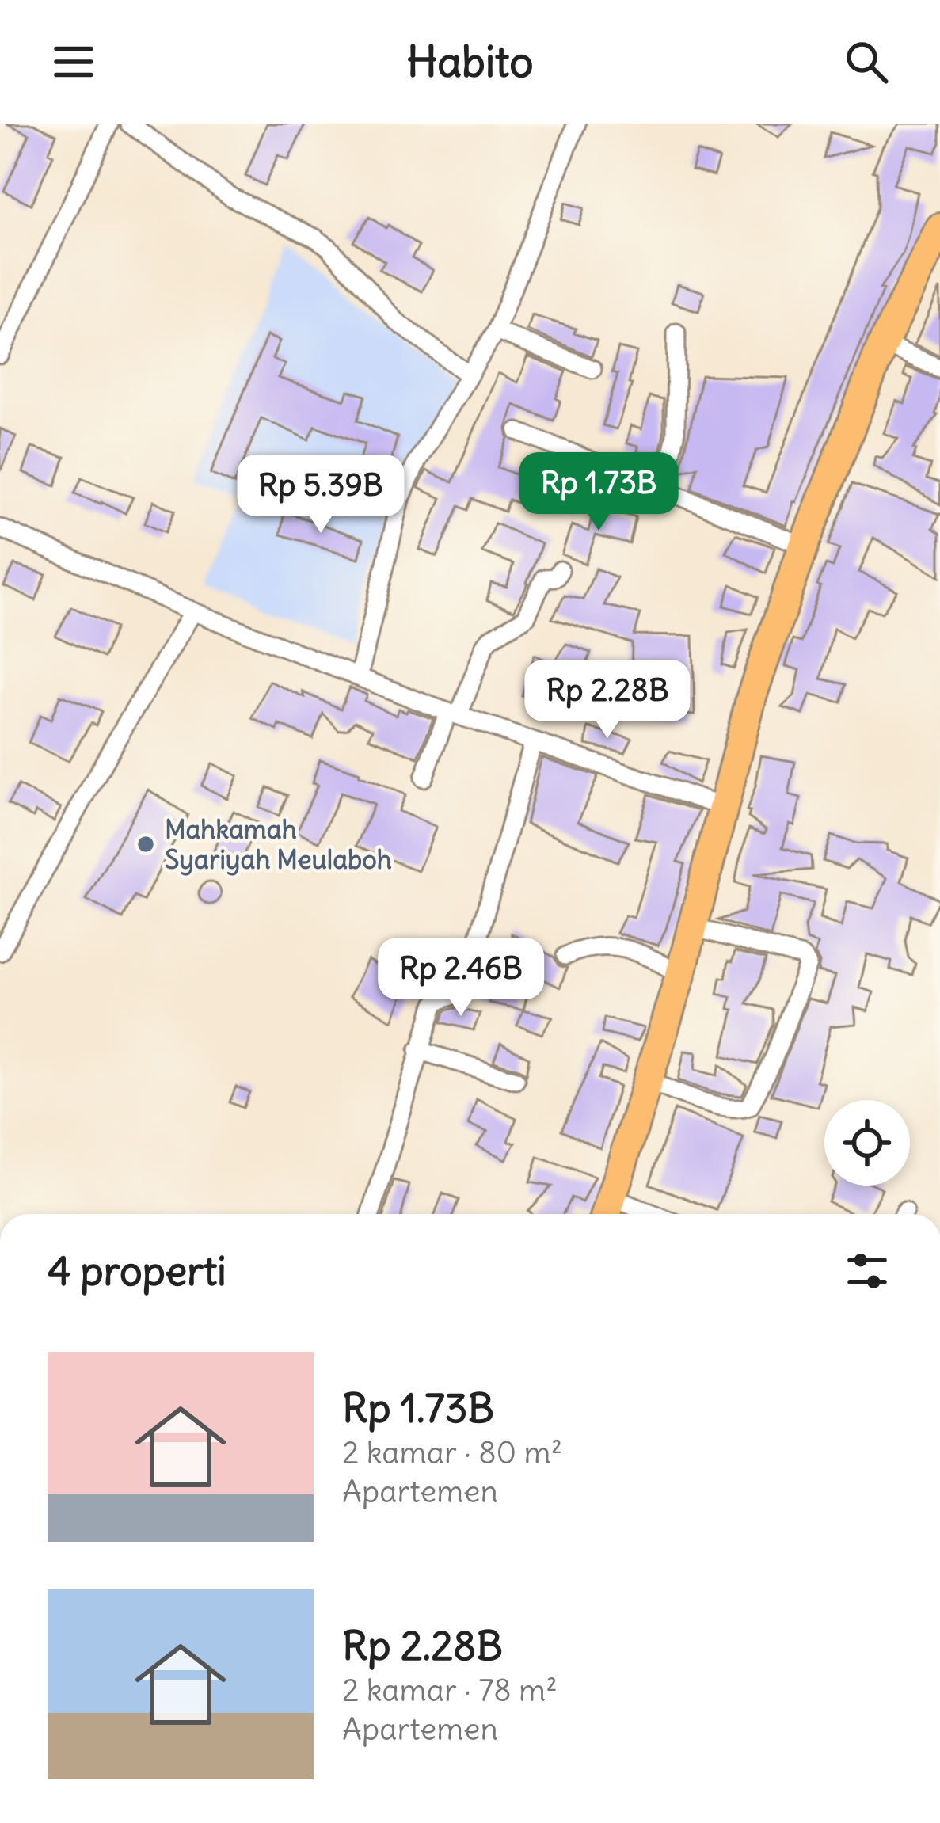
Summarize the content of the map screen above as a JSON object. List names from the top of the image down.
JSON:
{
  "places": ["Mahkamah Syariyah Meulaboh"],
  "page": {
    "header": "Habito",
    "price": [
      "Rp 1.73B",
      "Rp 5.39B",
      "Rp 2.28B",
      "Rp 2.46B"
    ],
    "heading": "4 properti",
    "list": [
      {
        "name": "Rp 1.73B",
        "note": "2 kamar · 80 m² · Apartemen"
      },
      {
        "name": "Rp 2.28B",
        "note": "2 kamar · 78 m² · Apartemen"
      }
    ]
  }
}
